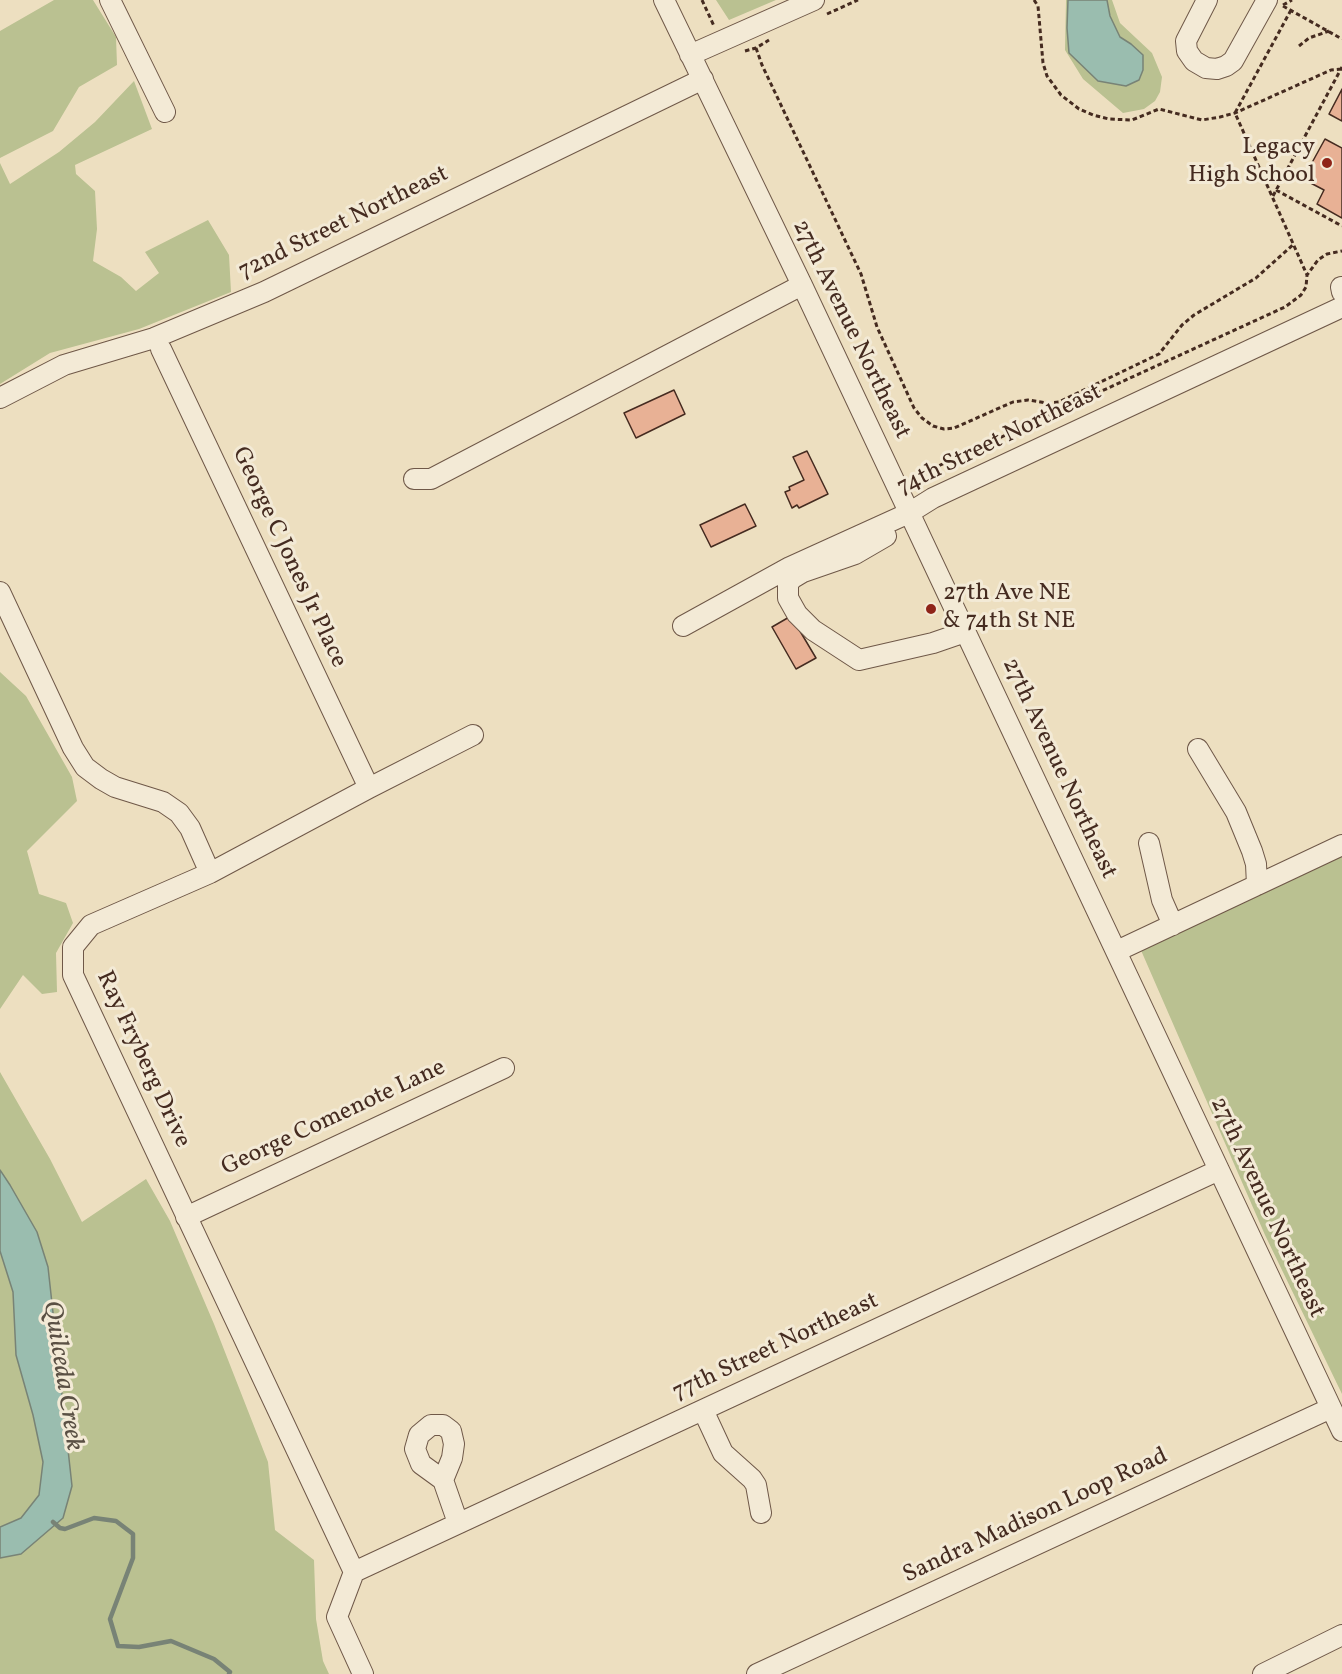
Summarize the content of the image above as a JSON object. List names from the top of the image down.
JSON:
{
  "streets": {
    "street": [
      "72nd Street Northeast",
      "27th Avenue Northeast",
      "74th Street Northeast",
      "George C Jones Jr Place",
      "Ray Fryberg Drive",
      "George Comenote Lane",
      "77th Street Northeast",
      "Sandra Madison Loop Road"
    ]
  },
  "crossings": [
    ["72nd Street Northeast", "27th Avenue Northeast"],
    ["27th Avenue Northeast", "74th Street Northeast"],
    ["27th Avenue Northeast", "77th Street Northeast"],
    ["27th Avenue Northeast", "Sandra Madison Loop Road"],
    ["George C Jones Jr Place", "Ray Fryberg Drive"],
    ["Ray Fryberg Drive", "George Comenote Lane"],
    ["Ray Fryberg Drive", "77th Street Northeast"]
  ],
  "water": ["Quilceda Creek"],
  "places": ["Legacy High School", "27th Ave NE & 74th St NE"]
}
